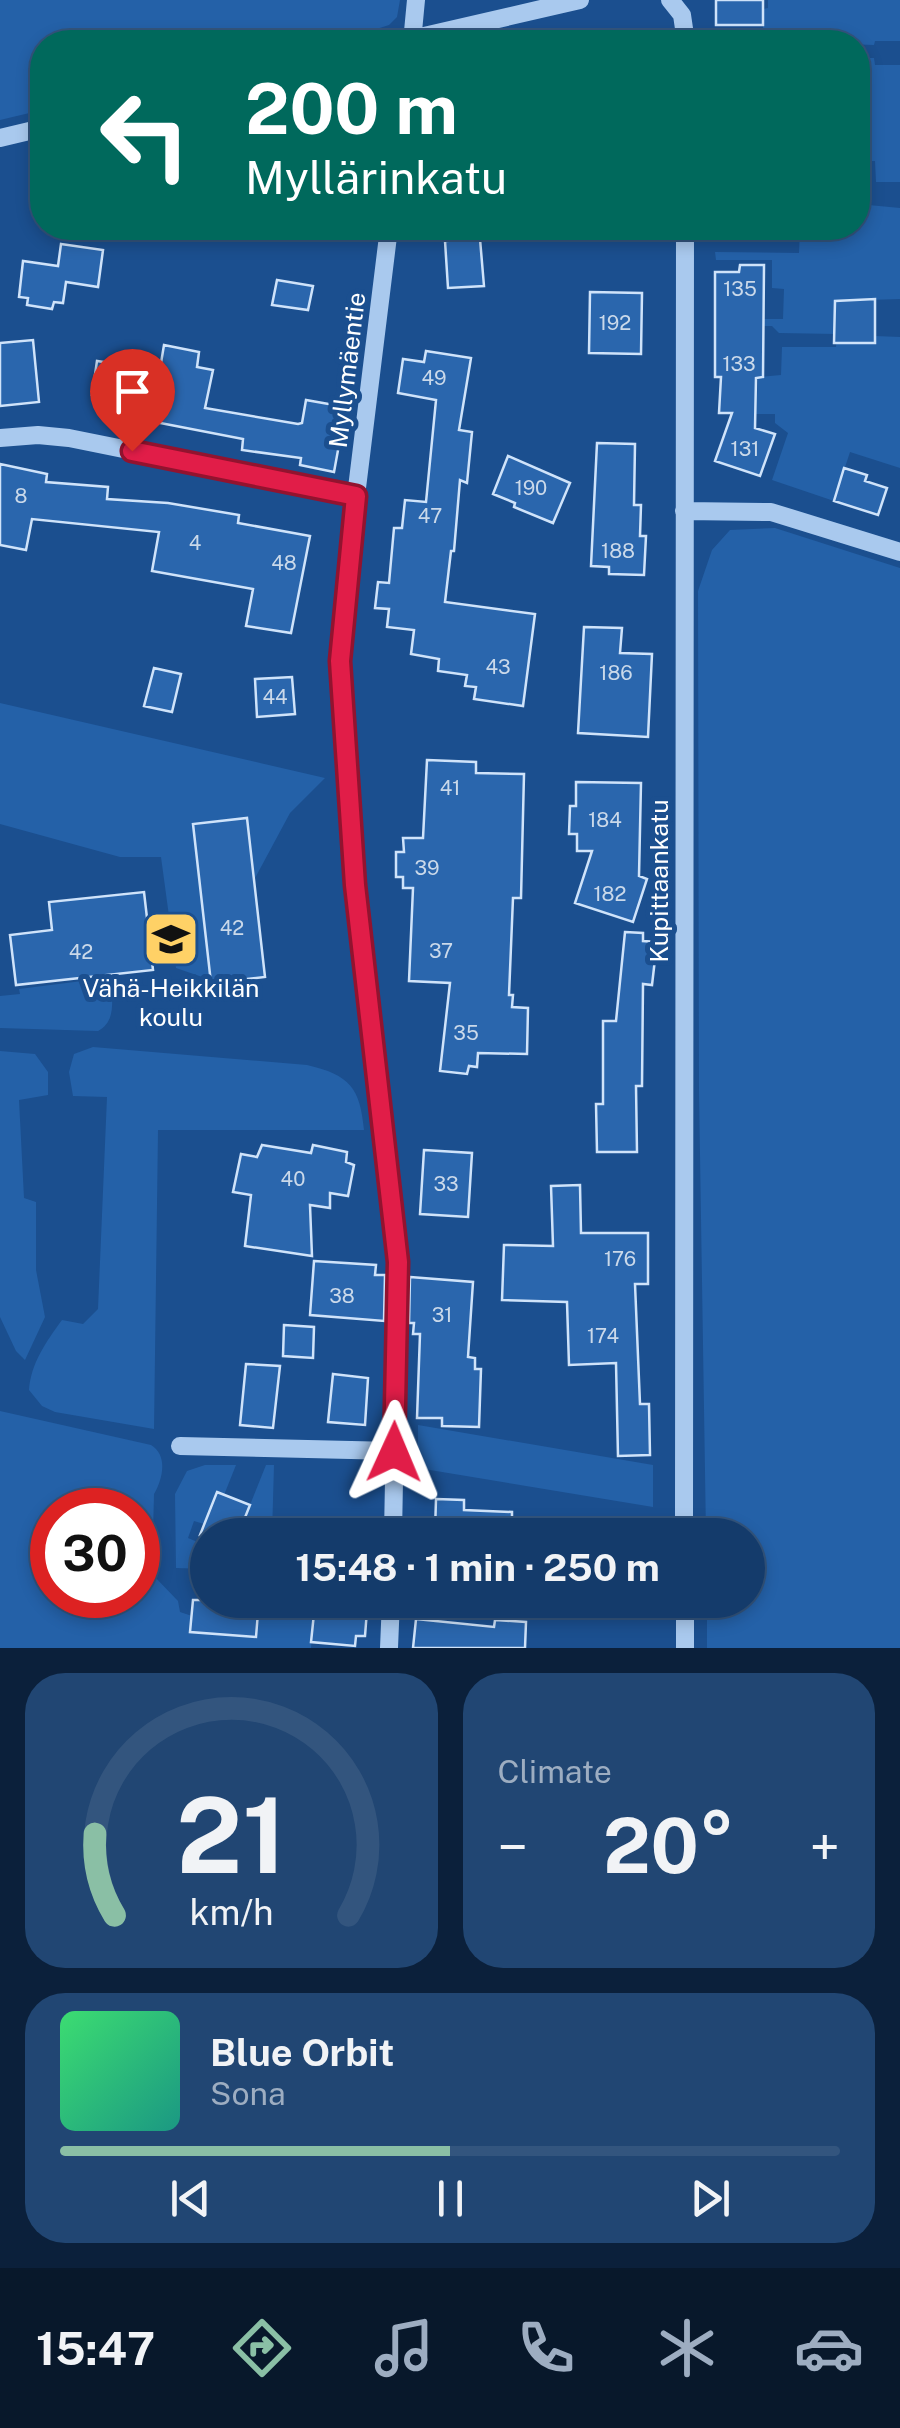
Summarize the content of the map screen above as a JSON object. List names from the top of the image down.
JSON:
{
  "streets": {
    "street": ["Myllymäentie", "Kupittaankatu"]
  },
  "places": {
    "school or university": ["Vähä-Heikkilän koulu"]
  },
  "house_numbers": [
    "135",
    "192",
    "133",
    "49",
    "131",
    "190",
    "8",
    "47",
    "4",
    "188",
    "48",
    "43",
    "186",
    "44",
    "41",
    "184",
    "39",
    "182",
    "42",
    "37",
    "42",
    "35",
    "40",
    "33",
    "176",
    "38",
    "31",
    "174"
  ],
  "page": {
    "turn": ["200 m", "Myllärinkatu"],
    "limit": "30",
    "trip": "15:48 · 1 min · 250 m",
    "tile": "Climate",
    "heat": ["−", "20°", "+"],
    "song": ["Blue Orbit", "Sona"],
    "tabs": "15:47",
    "gauge": ["21", "km/h"]
  }
}
